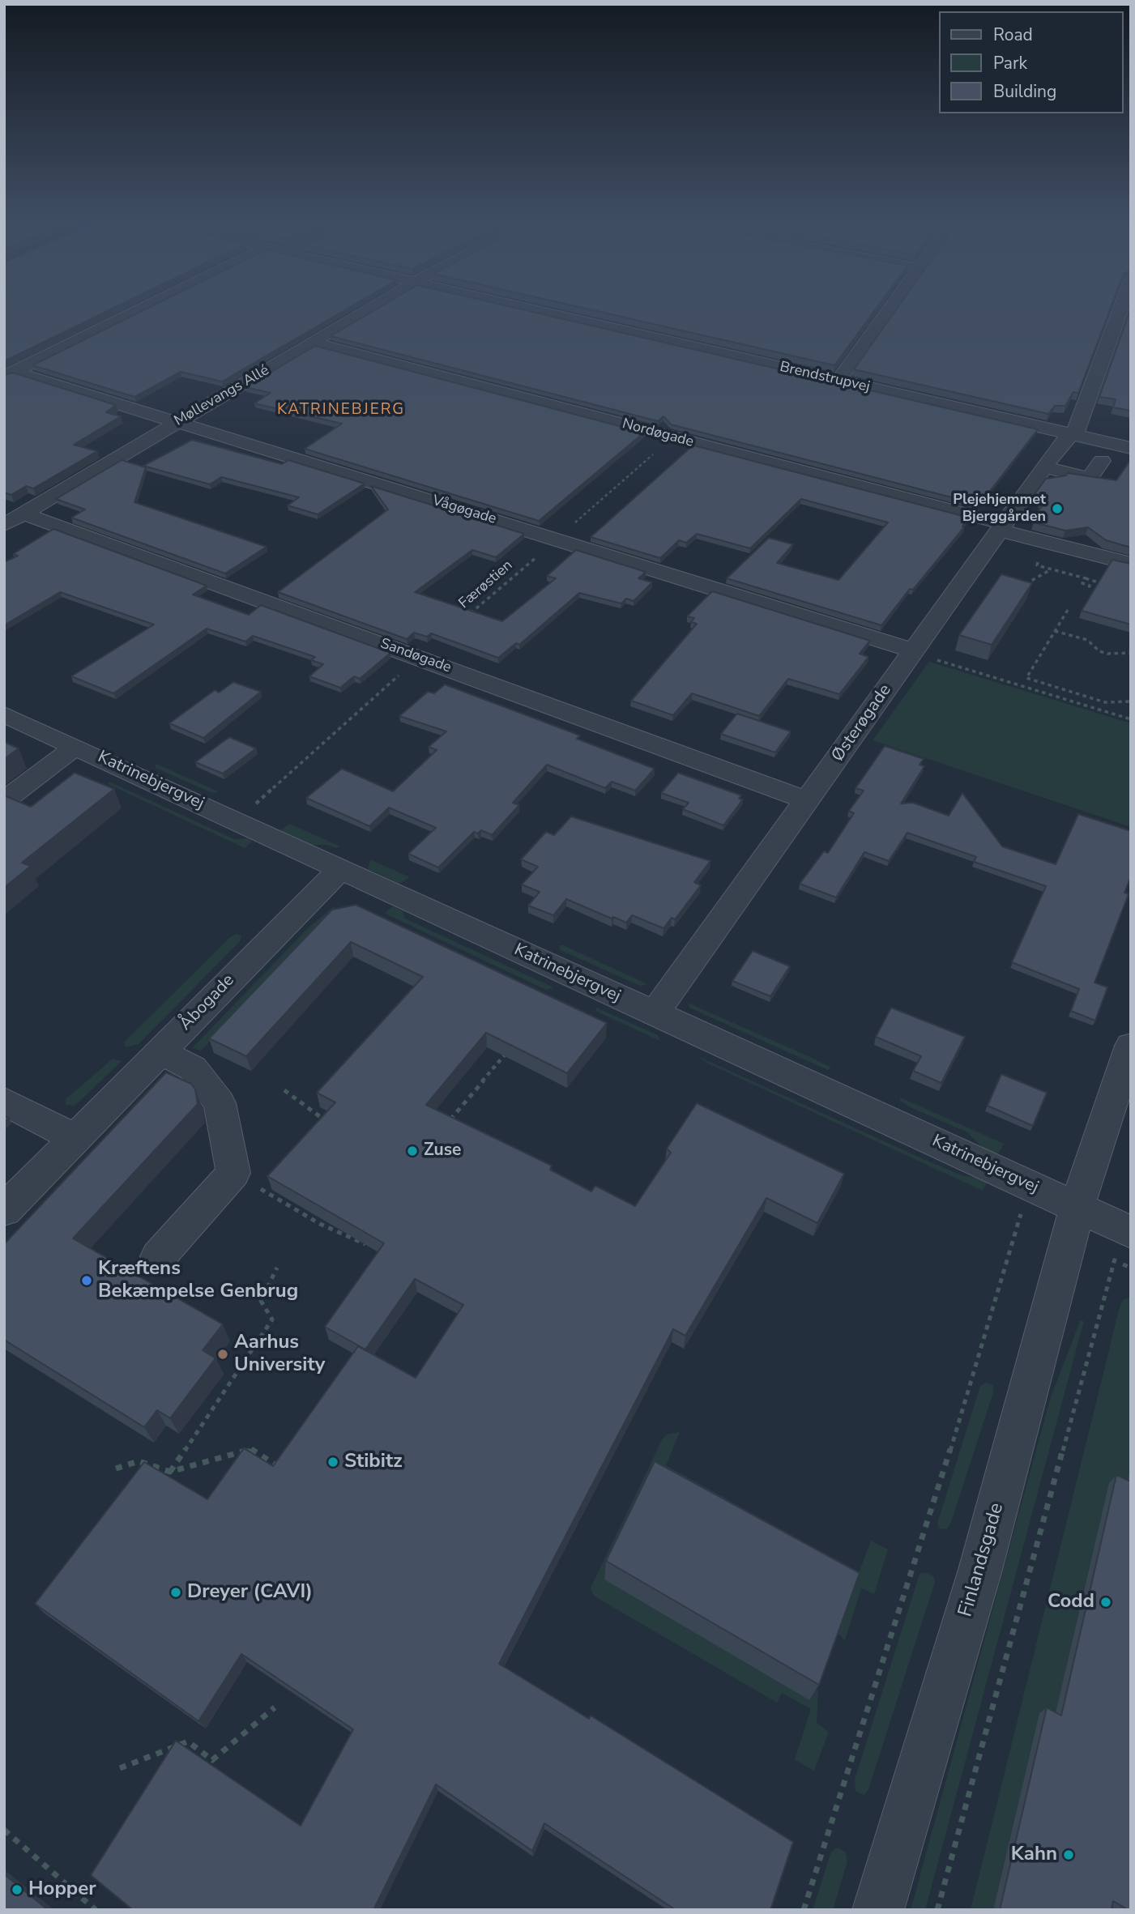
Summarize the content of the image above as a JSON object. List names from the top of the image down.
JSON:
{
  "streets": {
    "street": [
      "Brendstrupvej",
      "Møllevangs Allé",
      "Nordøgade",
      "Vågøgade",
      "Sandøgade",
      "Østerøgade",
      "Katrinebjergvej",
      "Åbogade",
      "Finlandsgade"
    ],
    "path": ["Færøstien"]
  },
  "crossings": [
    ["Brendstrupvej", "Østerøgade"],
    ["Møllevangs Allé", "Nordøgade"],
    ["Møllevangs Allé", "Vågøgade"],
    ["Møllevangs Allé", "Sandøgade"],
    ["Nordøgade", "Færøstien"],
    ["Nordøgade", "Østerøgade"],
    ["Vågøgade", "Færøstien"],
    ["Vågøgade", "Østerøgade"],
    ["Sandøgade", "Østerøgade"],
    ["Østerøgade", "Katrinebjergvej"],
    ["Katrinebjergvej", "Åbogade"],
    ["Katrinebjergvej", "Finlandsgade"]
  ],
  "districts": ["KATRINEBJERG"],
  "places": [
    "Plejehjemmet Bjerggården",
    "Zuse",
    "Kræftens Bekæmpelse Genbrug",
    "Aarhus University",
    "Stibitz",
    "Dreyer (CAVI)",
    "Codd",
    "Kahn",
    "Hopper"
  ],
  "legend": ["Road", "Park", "Building"]
}
